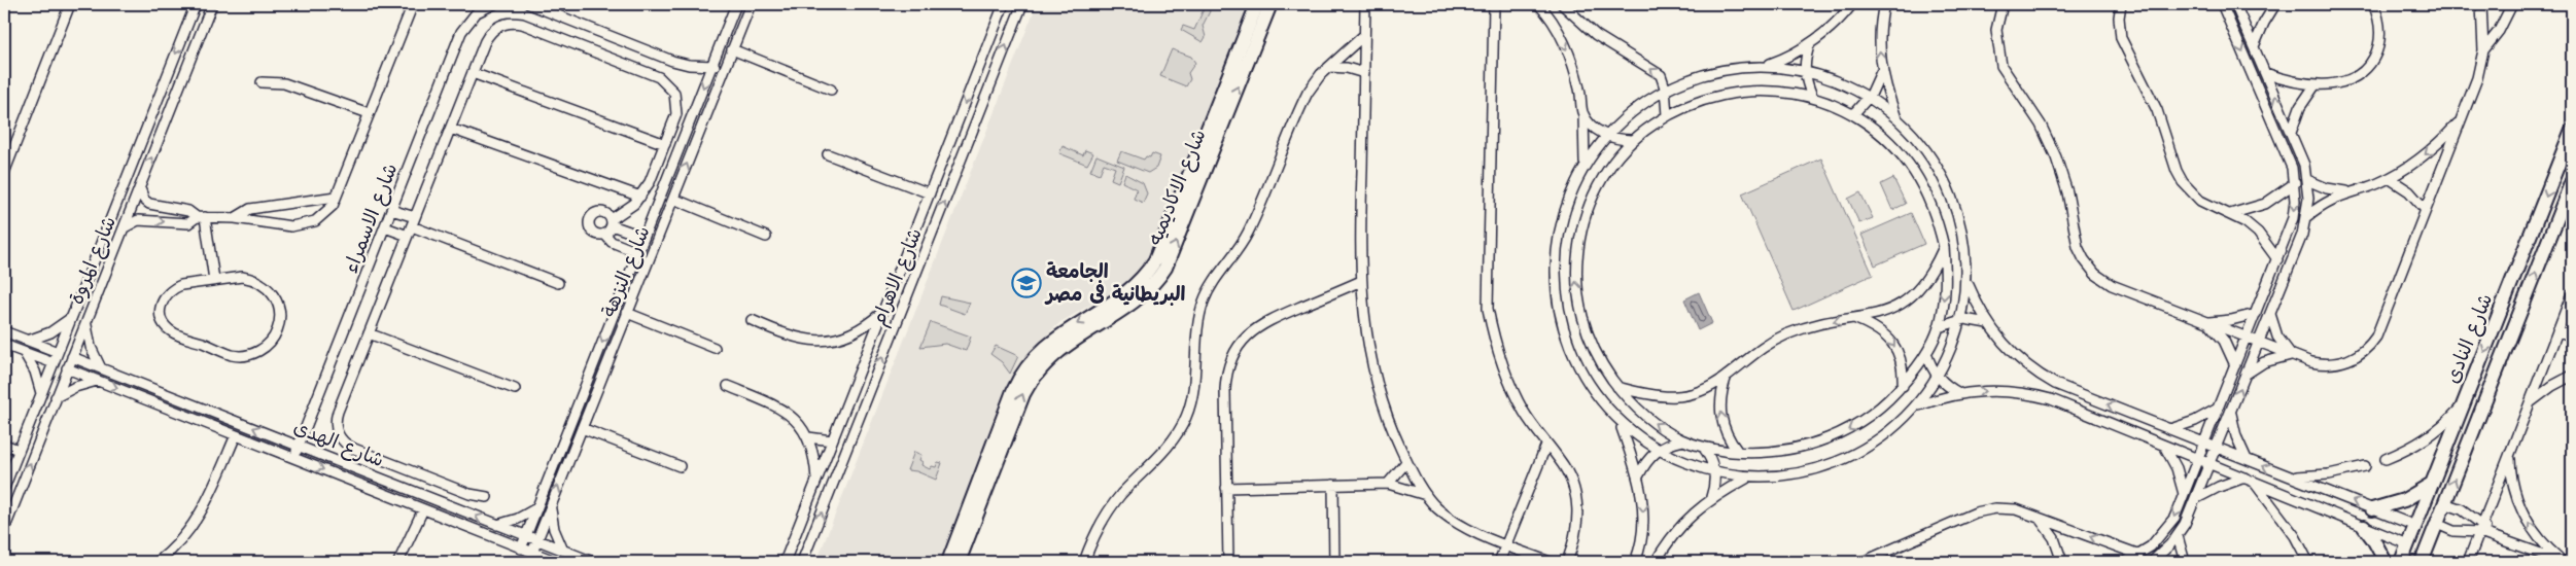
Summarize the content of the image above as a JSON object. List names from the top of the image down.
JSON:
{
  "streets": {
    "street": [
      "شارع الاكاديميه",
      "شارع الاسمراء",
      "شارع المروة",
      "شارع النزهة",
      "شارع الاهرام",
      "شارع النادى",
      "شارع الهدى"
    ]
  },
  "crossings": [
    ["شارع الاسمراء", "شارع الهدى"],
    ["شارع المروة", "شارع الهدى"],
    ["شارع النزهة", "شارع الهدى"]
  ],
  "places": {
    "school or university": ["الجامعة البريطانية فى مصر"]
  }
}
